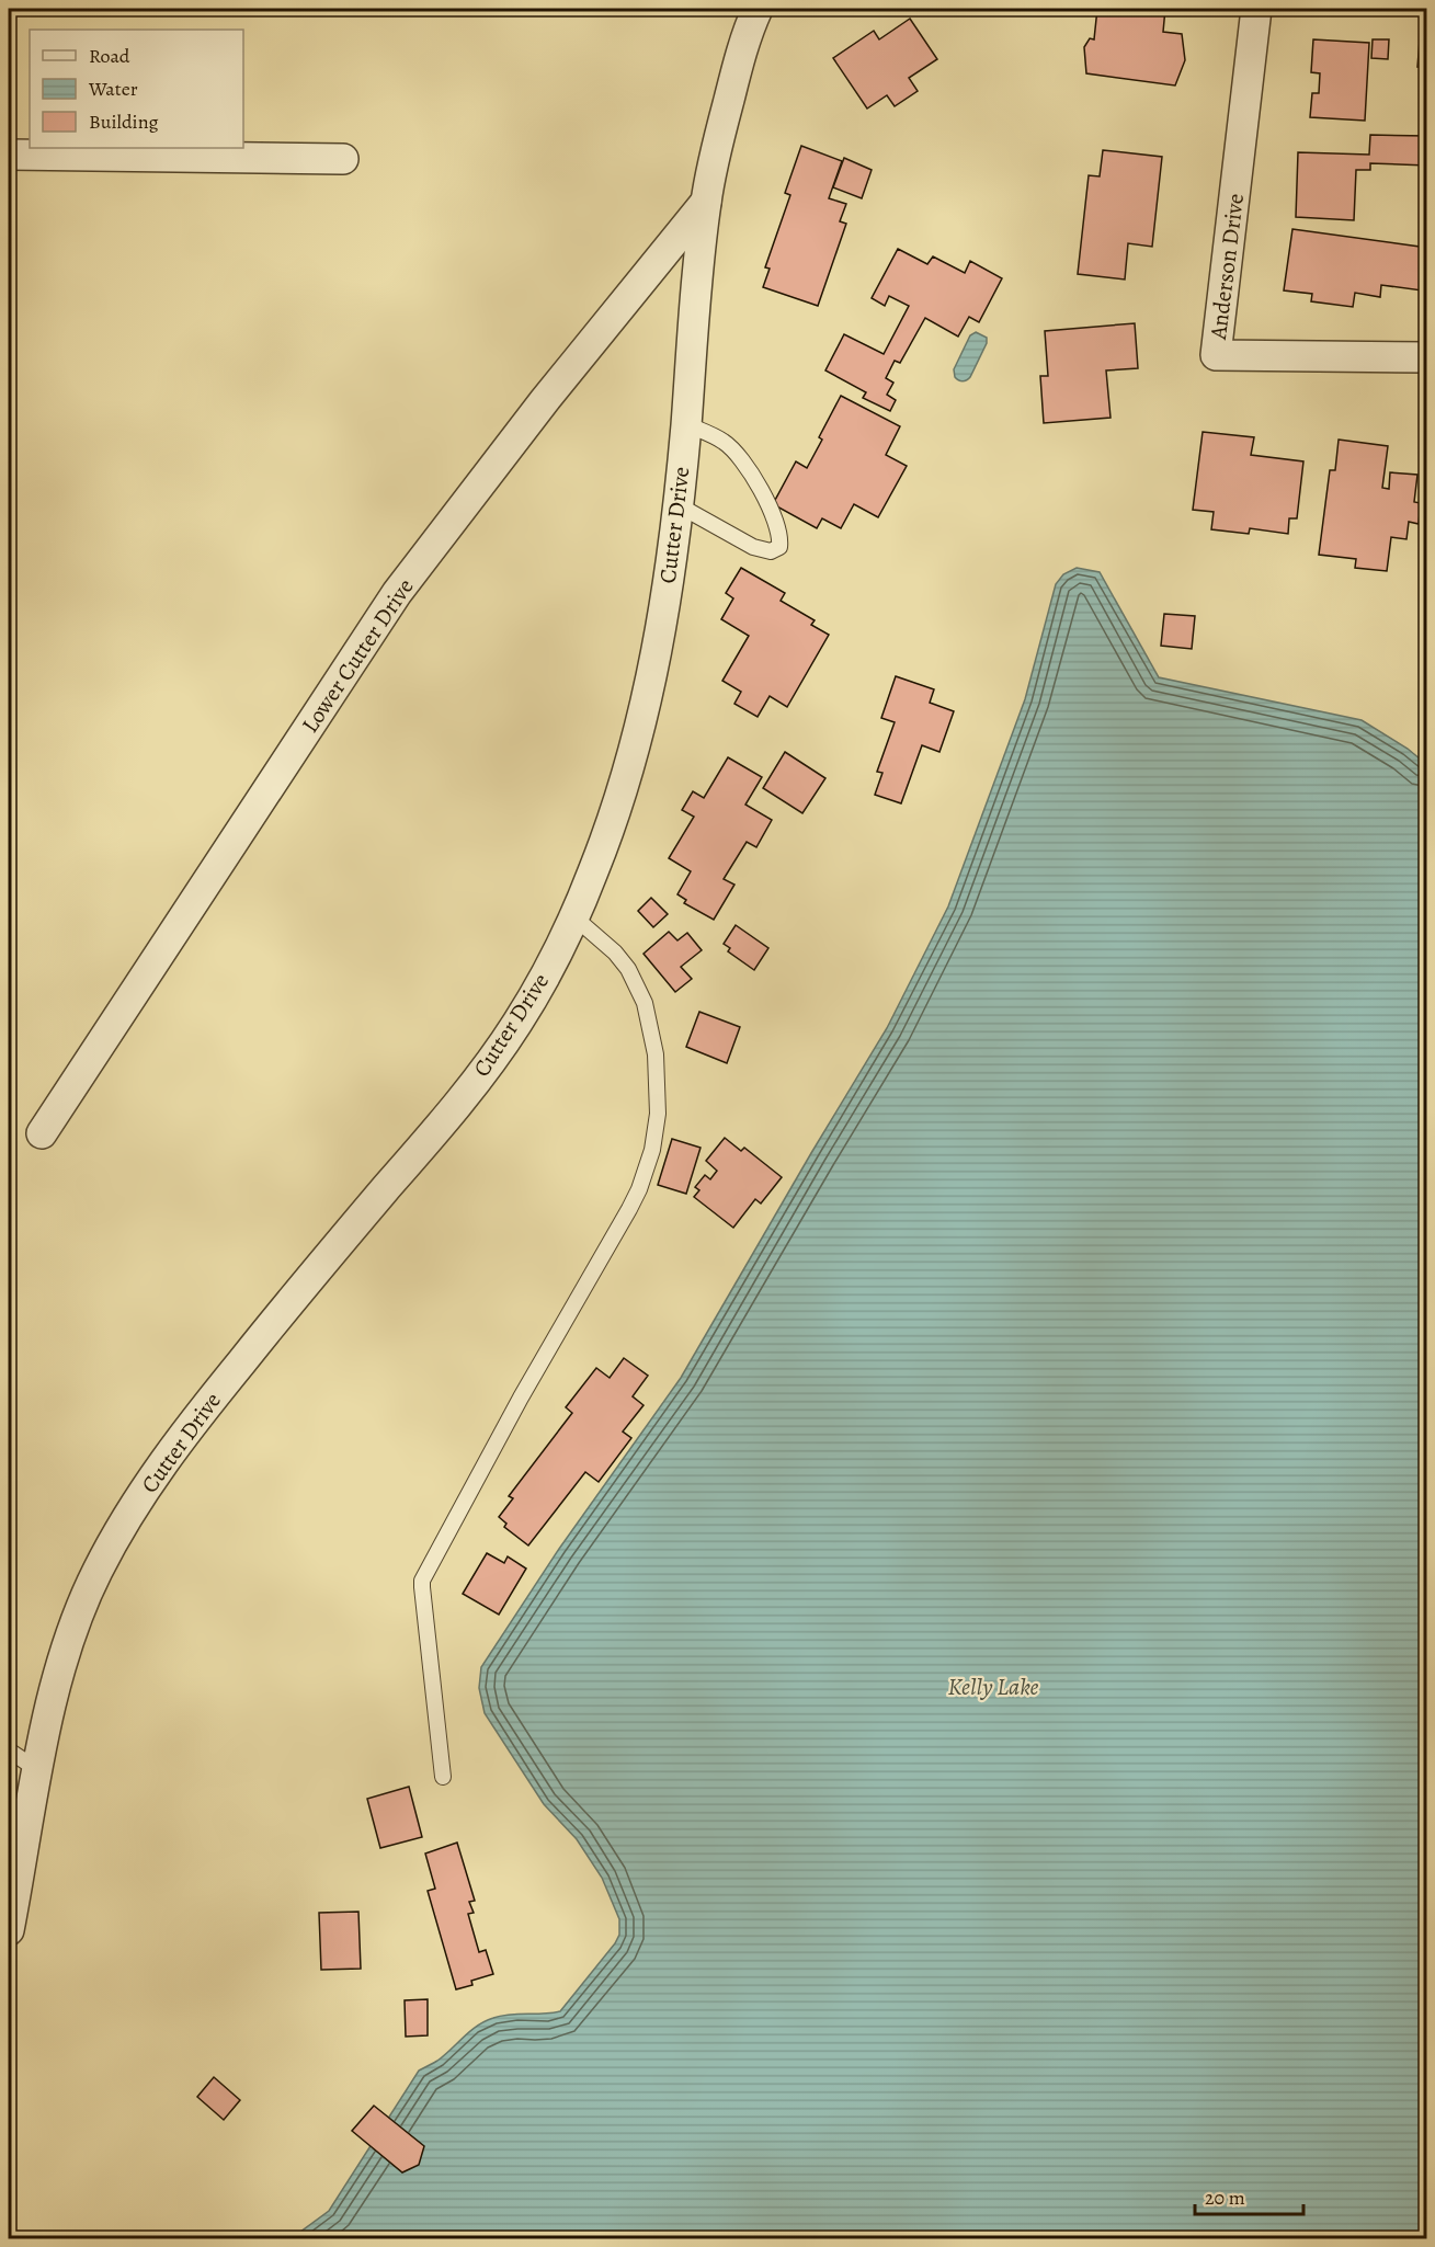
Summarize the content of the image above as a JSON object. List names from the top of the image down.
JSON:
{
  "streets": {
    "street": ["Anderson Drive", "Cutter Drive", "Lower Cutter Drive"]
  },
  "crossings": [
    ["Cutter Drive", "Lower Cutter Drive"]
  ],
  "water": ["Kelly Lake"],
  "legend": ["Road", "Water", "Building"],
  "scale_bar": "20 m"
}
